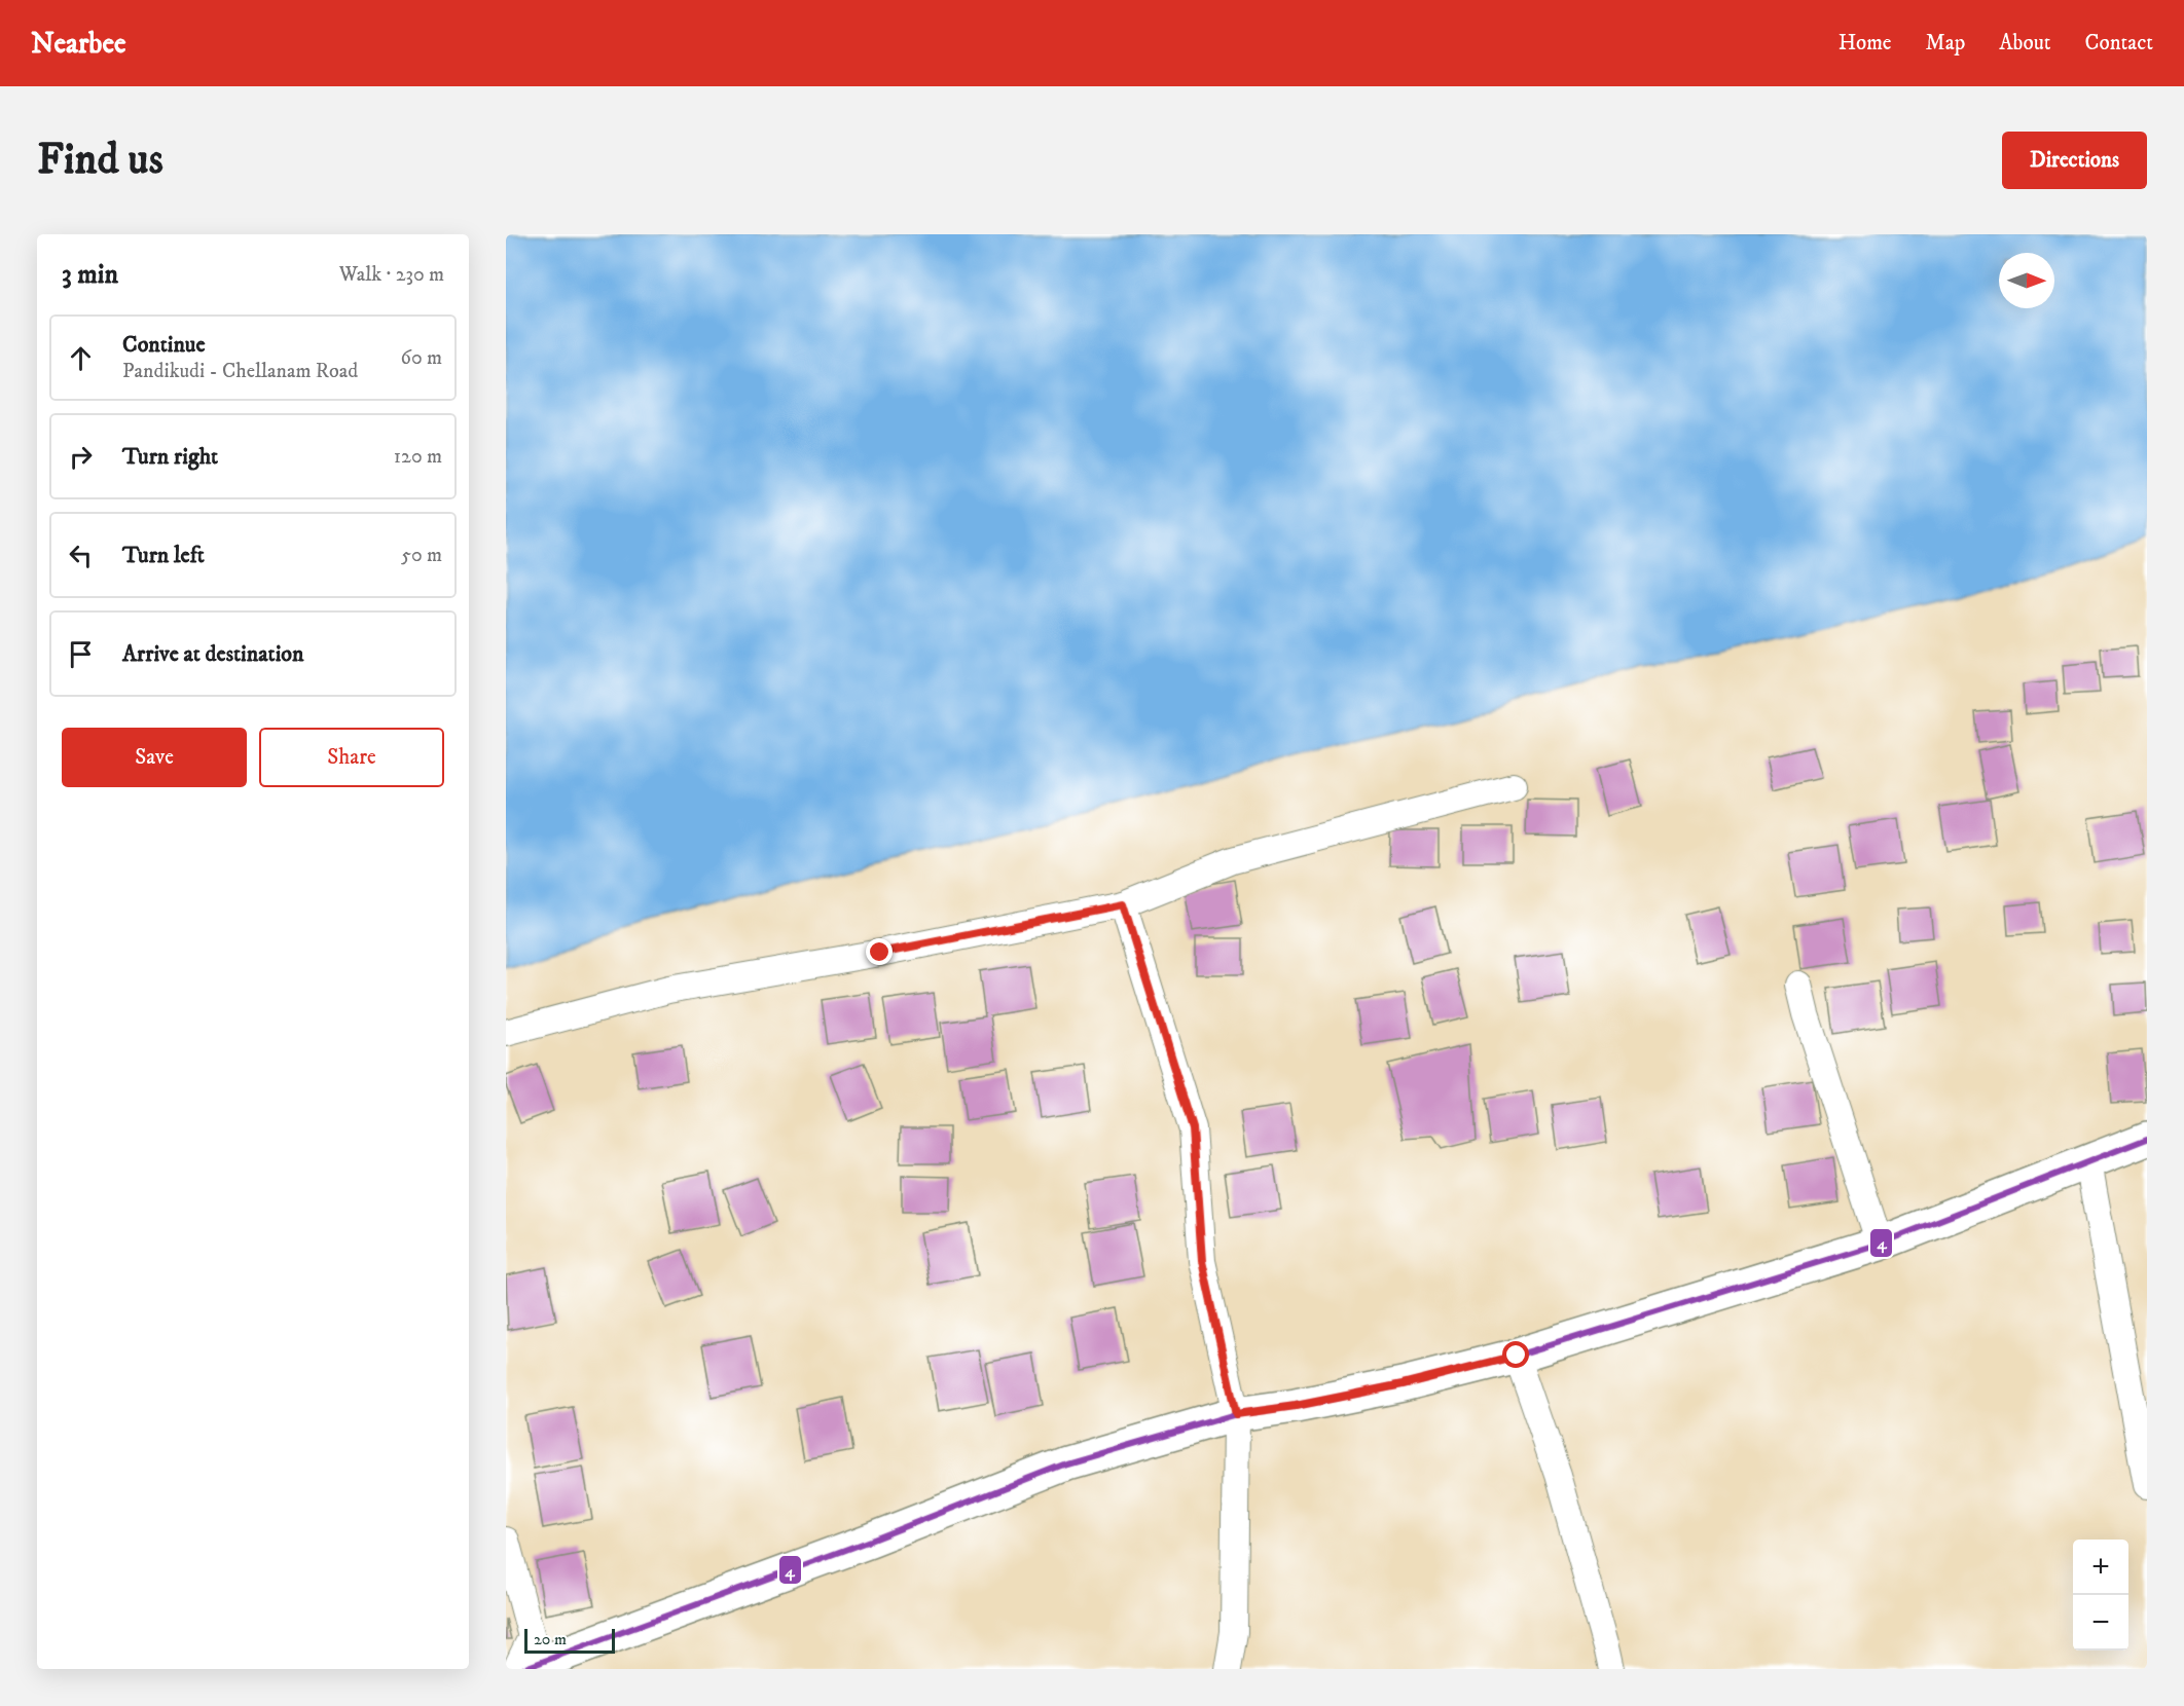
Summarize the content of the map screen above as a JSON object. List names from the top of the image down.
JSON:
{
  "lines": ["transit line 4"],
  "scale_bar": "20 m",
  "north": "right",
  "page": {
    "header": "Nearbee",
    "nav": [
      "Home",
      "Map",
      "About",
      "Contact"
    ],
    "buttons": [
      "Directions",
      ["Save", "Share"]
    ],
    "title": "Find us",
    "heading": ["3 min", "Walk · 230 m"],
    "list": [
      ["Continue", "Pandikudi - Chellanam Road", "60 m"],
      ["Turn right", "120 m"],
      ["Turn left", "50 m"],
      "Arrive at destination"
    ],
    "map_buttons": ["+", "−"],
    "scale": "20 m"
  }
}
